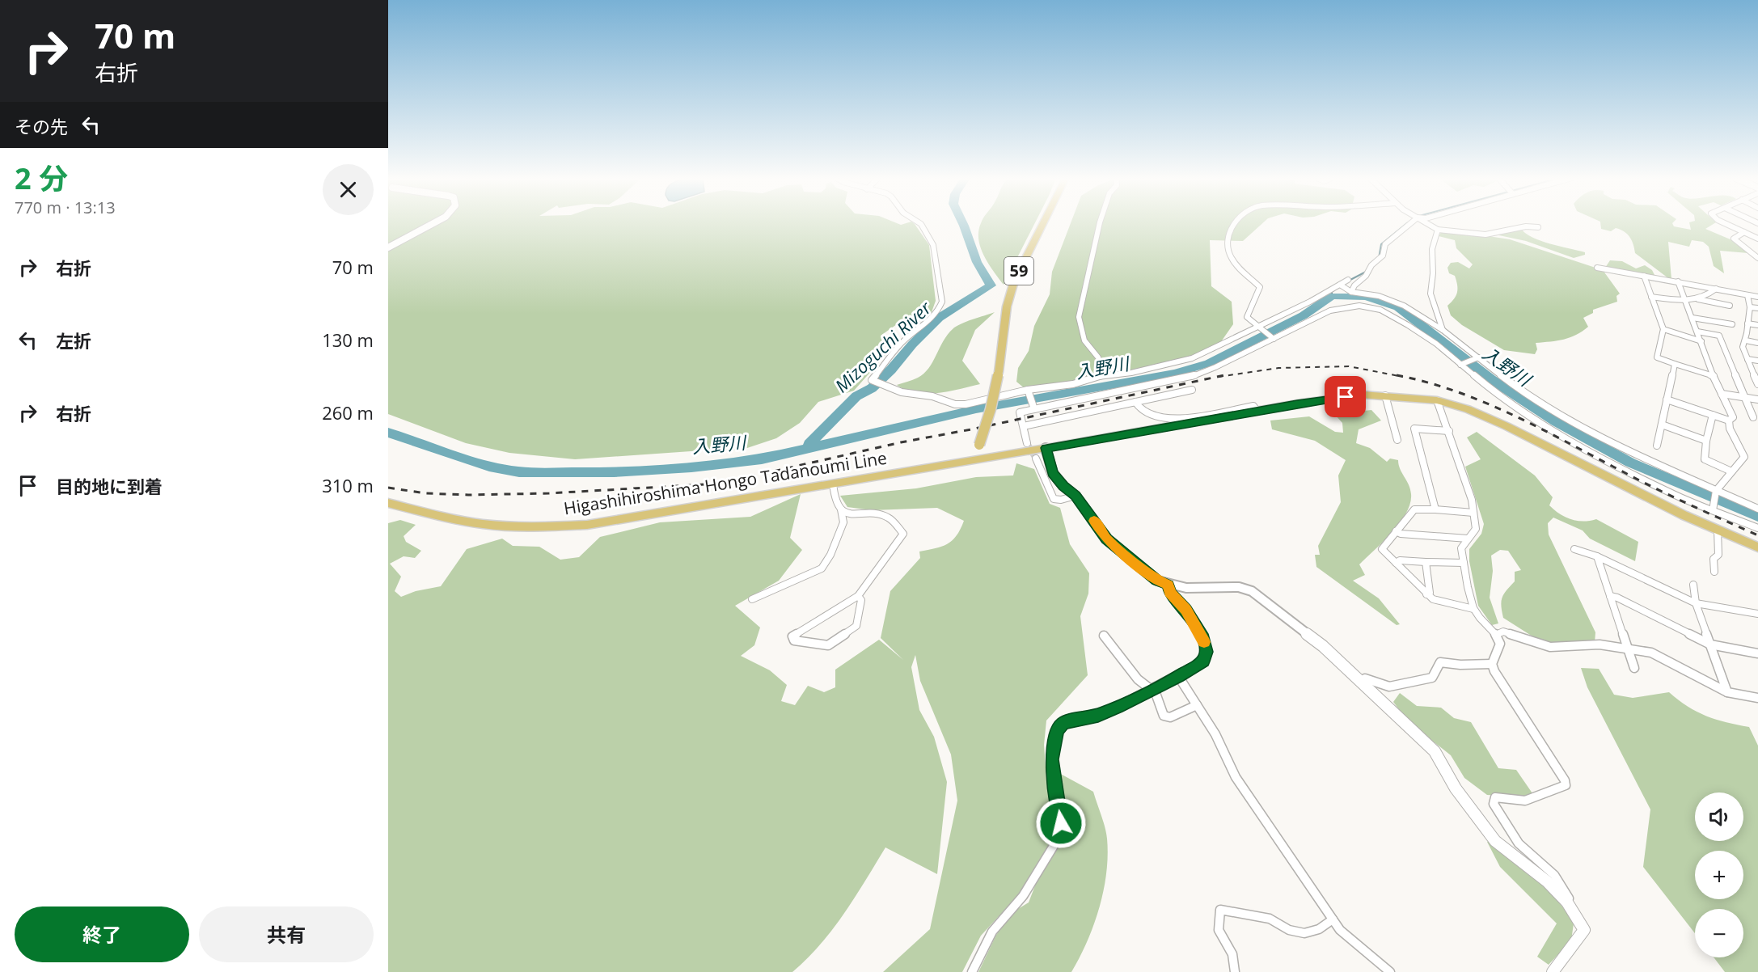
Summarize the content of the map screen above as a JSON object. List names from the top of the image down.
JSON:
{
  "streets": {
    "main road": ["59", "Higashihiroshima Hongo Tadanoumi Line"]
  },
  "crossings": [
    ["59", "Higashihiroshima Hongo Tadanoumi Line"]
  ],
  "water": ["Mizoguchi River", "入野川"],
  "page": {
    "turn": ["70 m", "右折"],
    "then": "その先",
    "heading": ["2 分", "770 m · 13:13"],
    "list": [
      {
        "name": "右折",
        "value": "70 m"
      },
      {
        "name": "左折",
        "value": "130 m"
      },
      {
        "name": "右折",
        "value": "260 m"
      },
      {
        "name": "目的地に到着",
        "value": "310 m"
      }
    ],
    "map_buttons": ["+", "−"],
    "buttons": ["終了", "共有"]
  }
}
